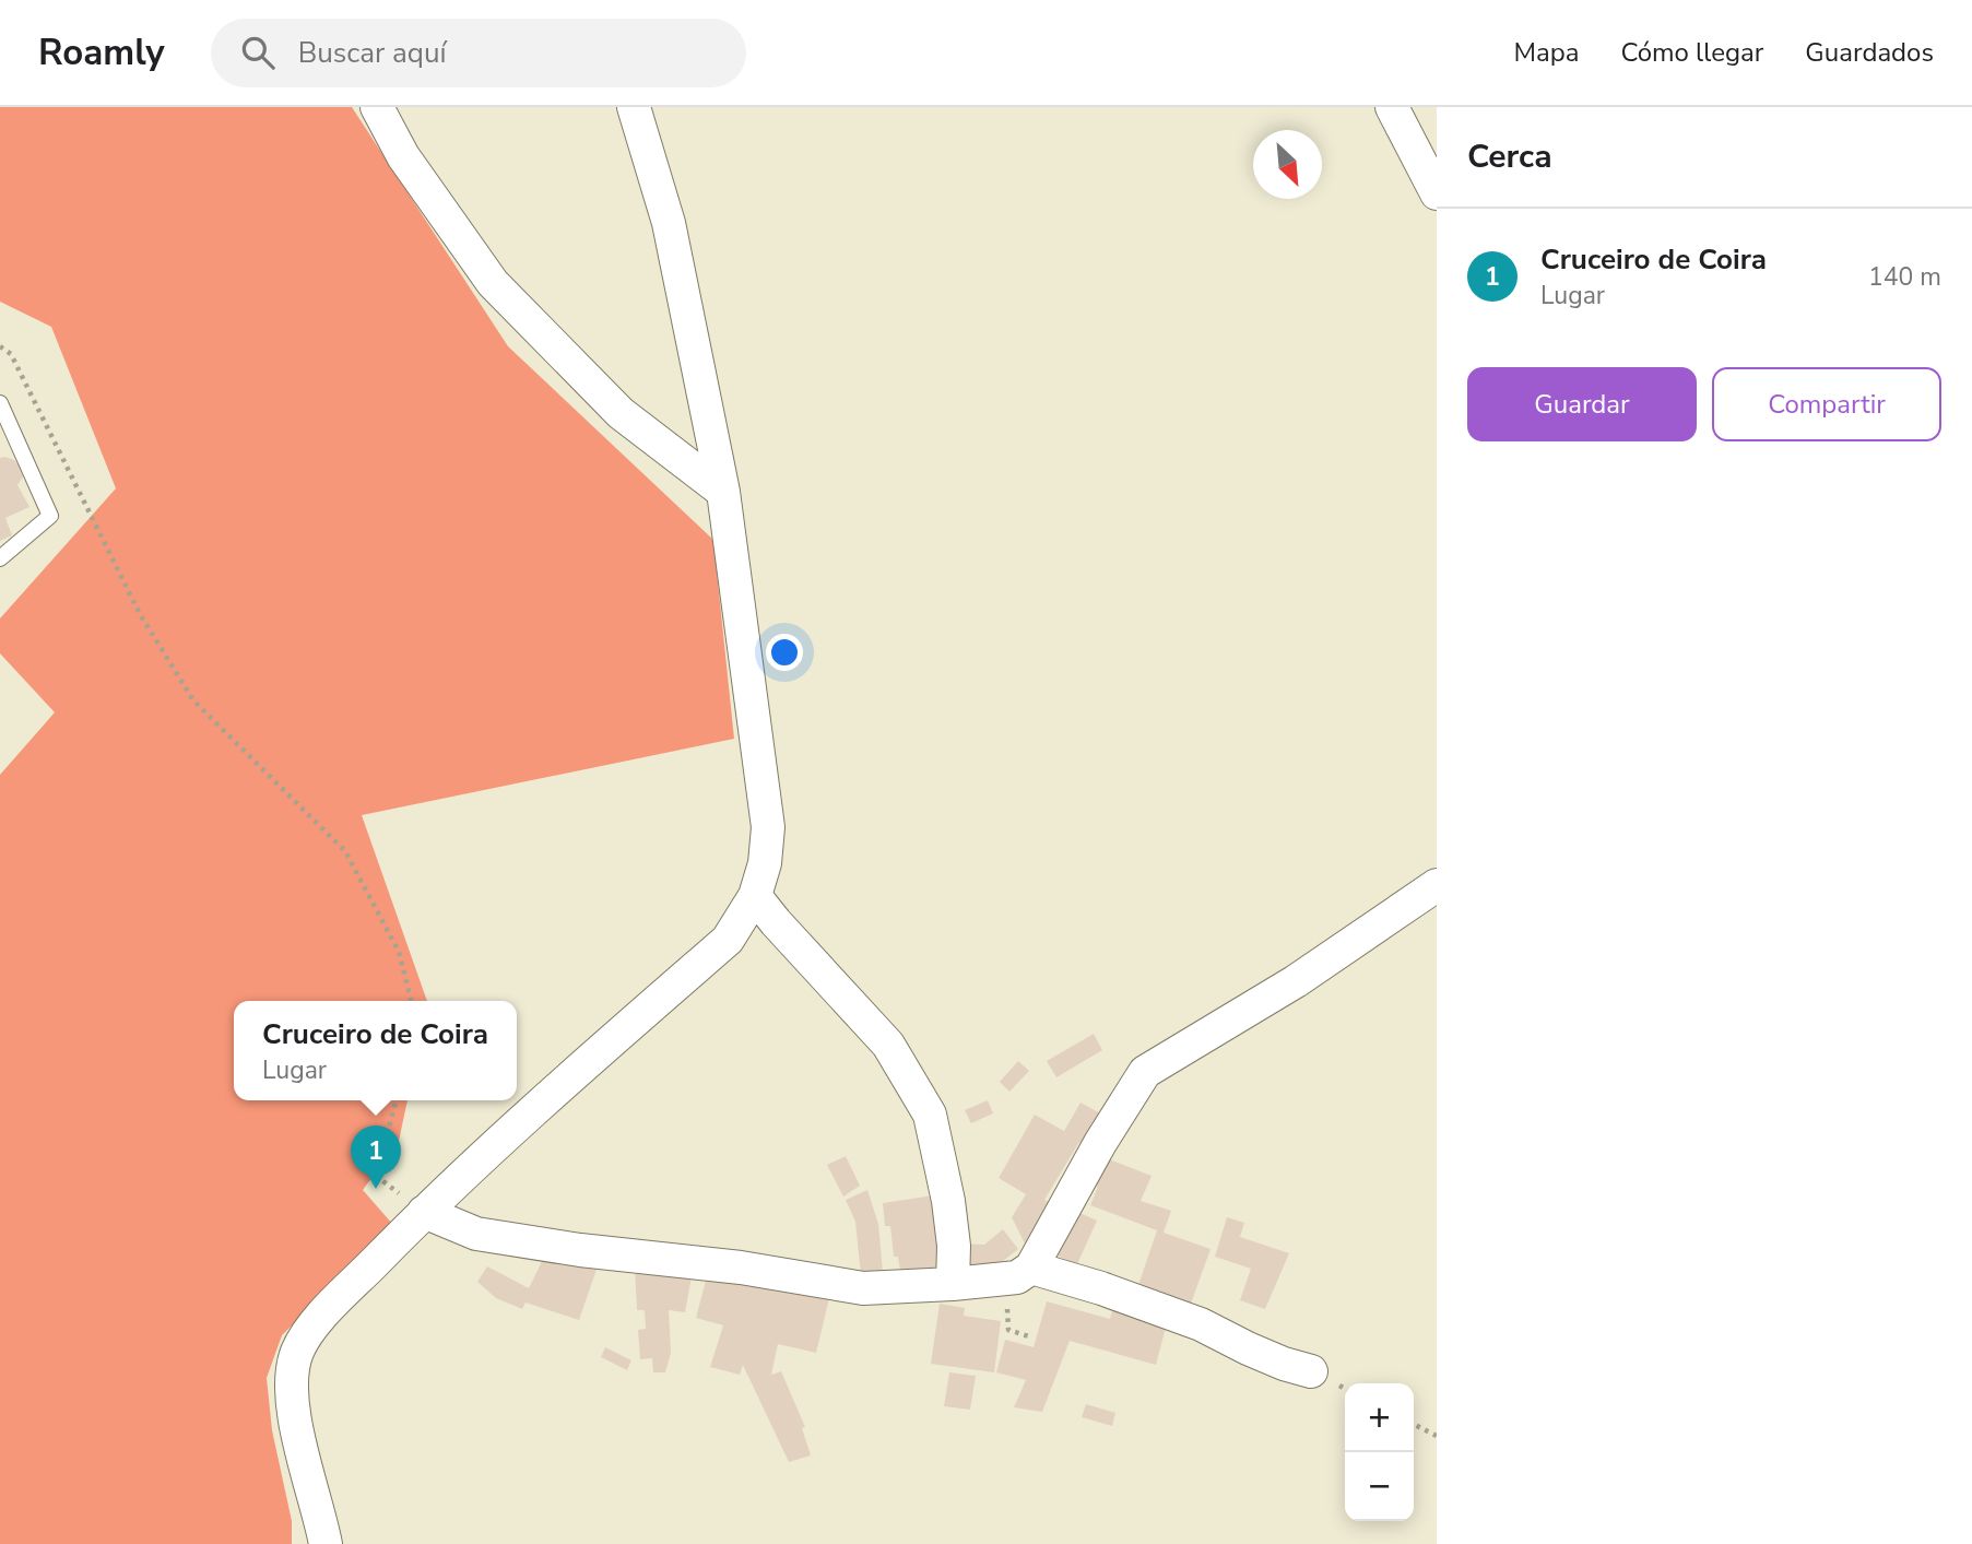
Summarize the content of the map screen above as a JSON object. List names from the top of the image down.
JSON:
{
  "north": "bottom right",
  "page": {
    "header": "Roamly",
    "search": "Buscar aquí",
    "nav": ["Mapa", "Cómo llegar", "Guardados"],
    "heading": "Cerca",
    "list": [
      {
        "mark": "1",
        "name": "Cruceiro de Coira",
        "note": "Lugar",
        "value": "140 m"
      }
    ],
    "buttons": ["Guardar", "Compartir"],
    "popup": ["Cruceiro de Coira", "Lugar"],
    "pins": "1",
    "map_buttons": ["+", "−"]
  }
}
